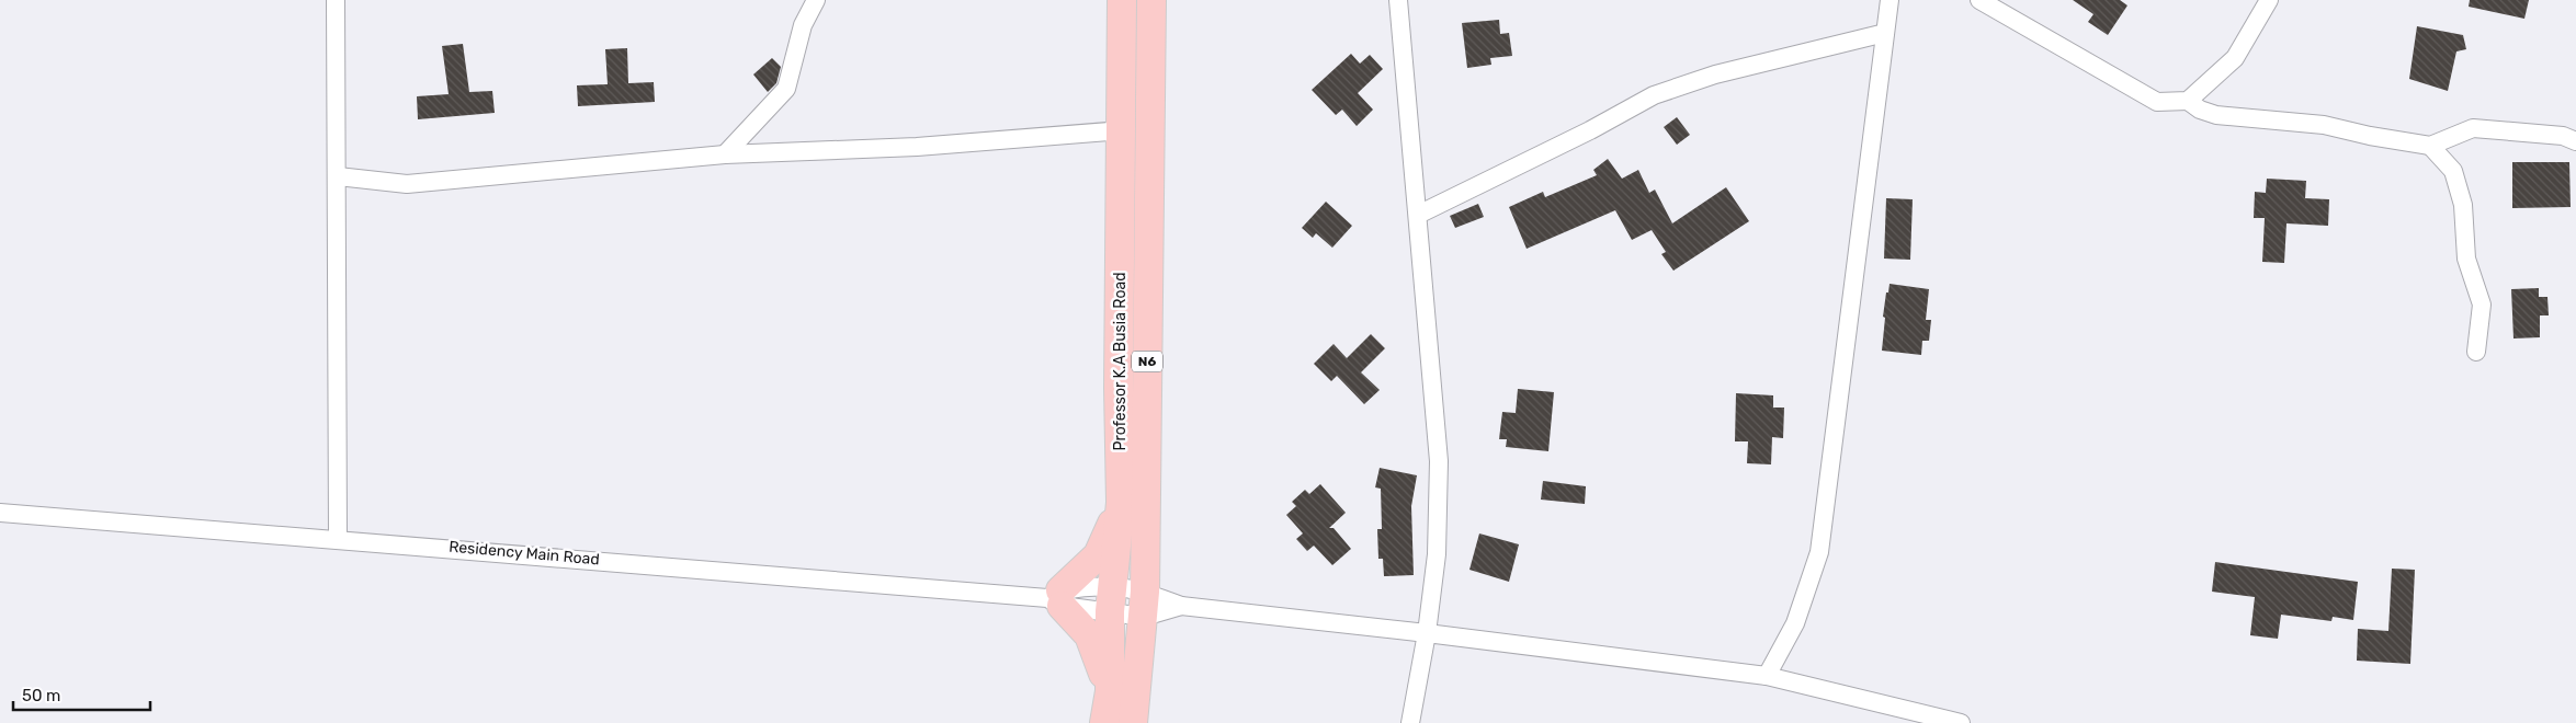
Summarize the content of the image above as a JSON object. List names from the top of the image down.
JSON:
{
  "streets": {
    "main road": ["Professor K.A Busia Road", "N6"],
    "street": ["Residency Main Road"]
  },
  "scale_bar": "50 m"
}
